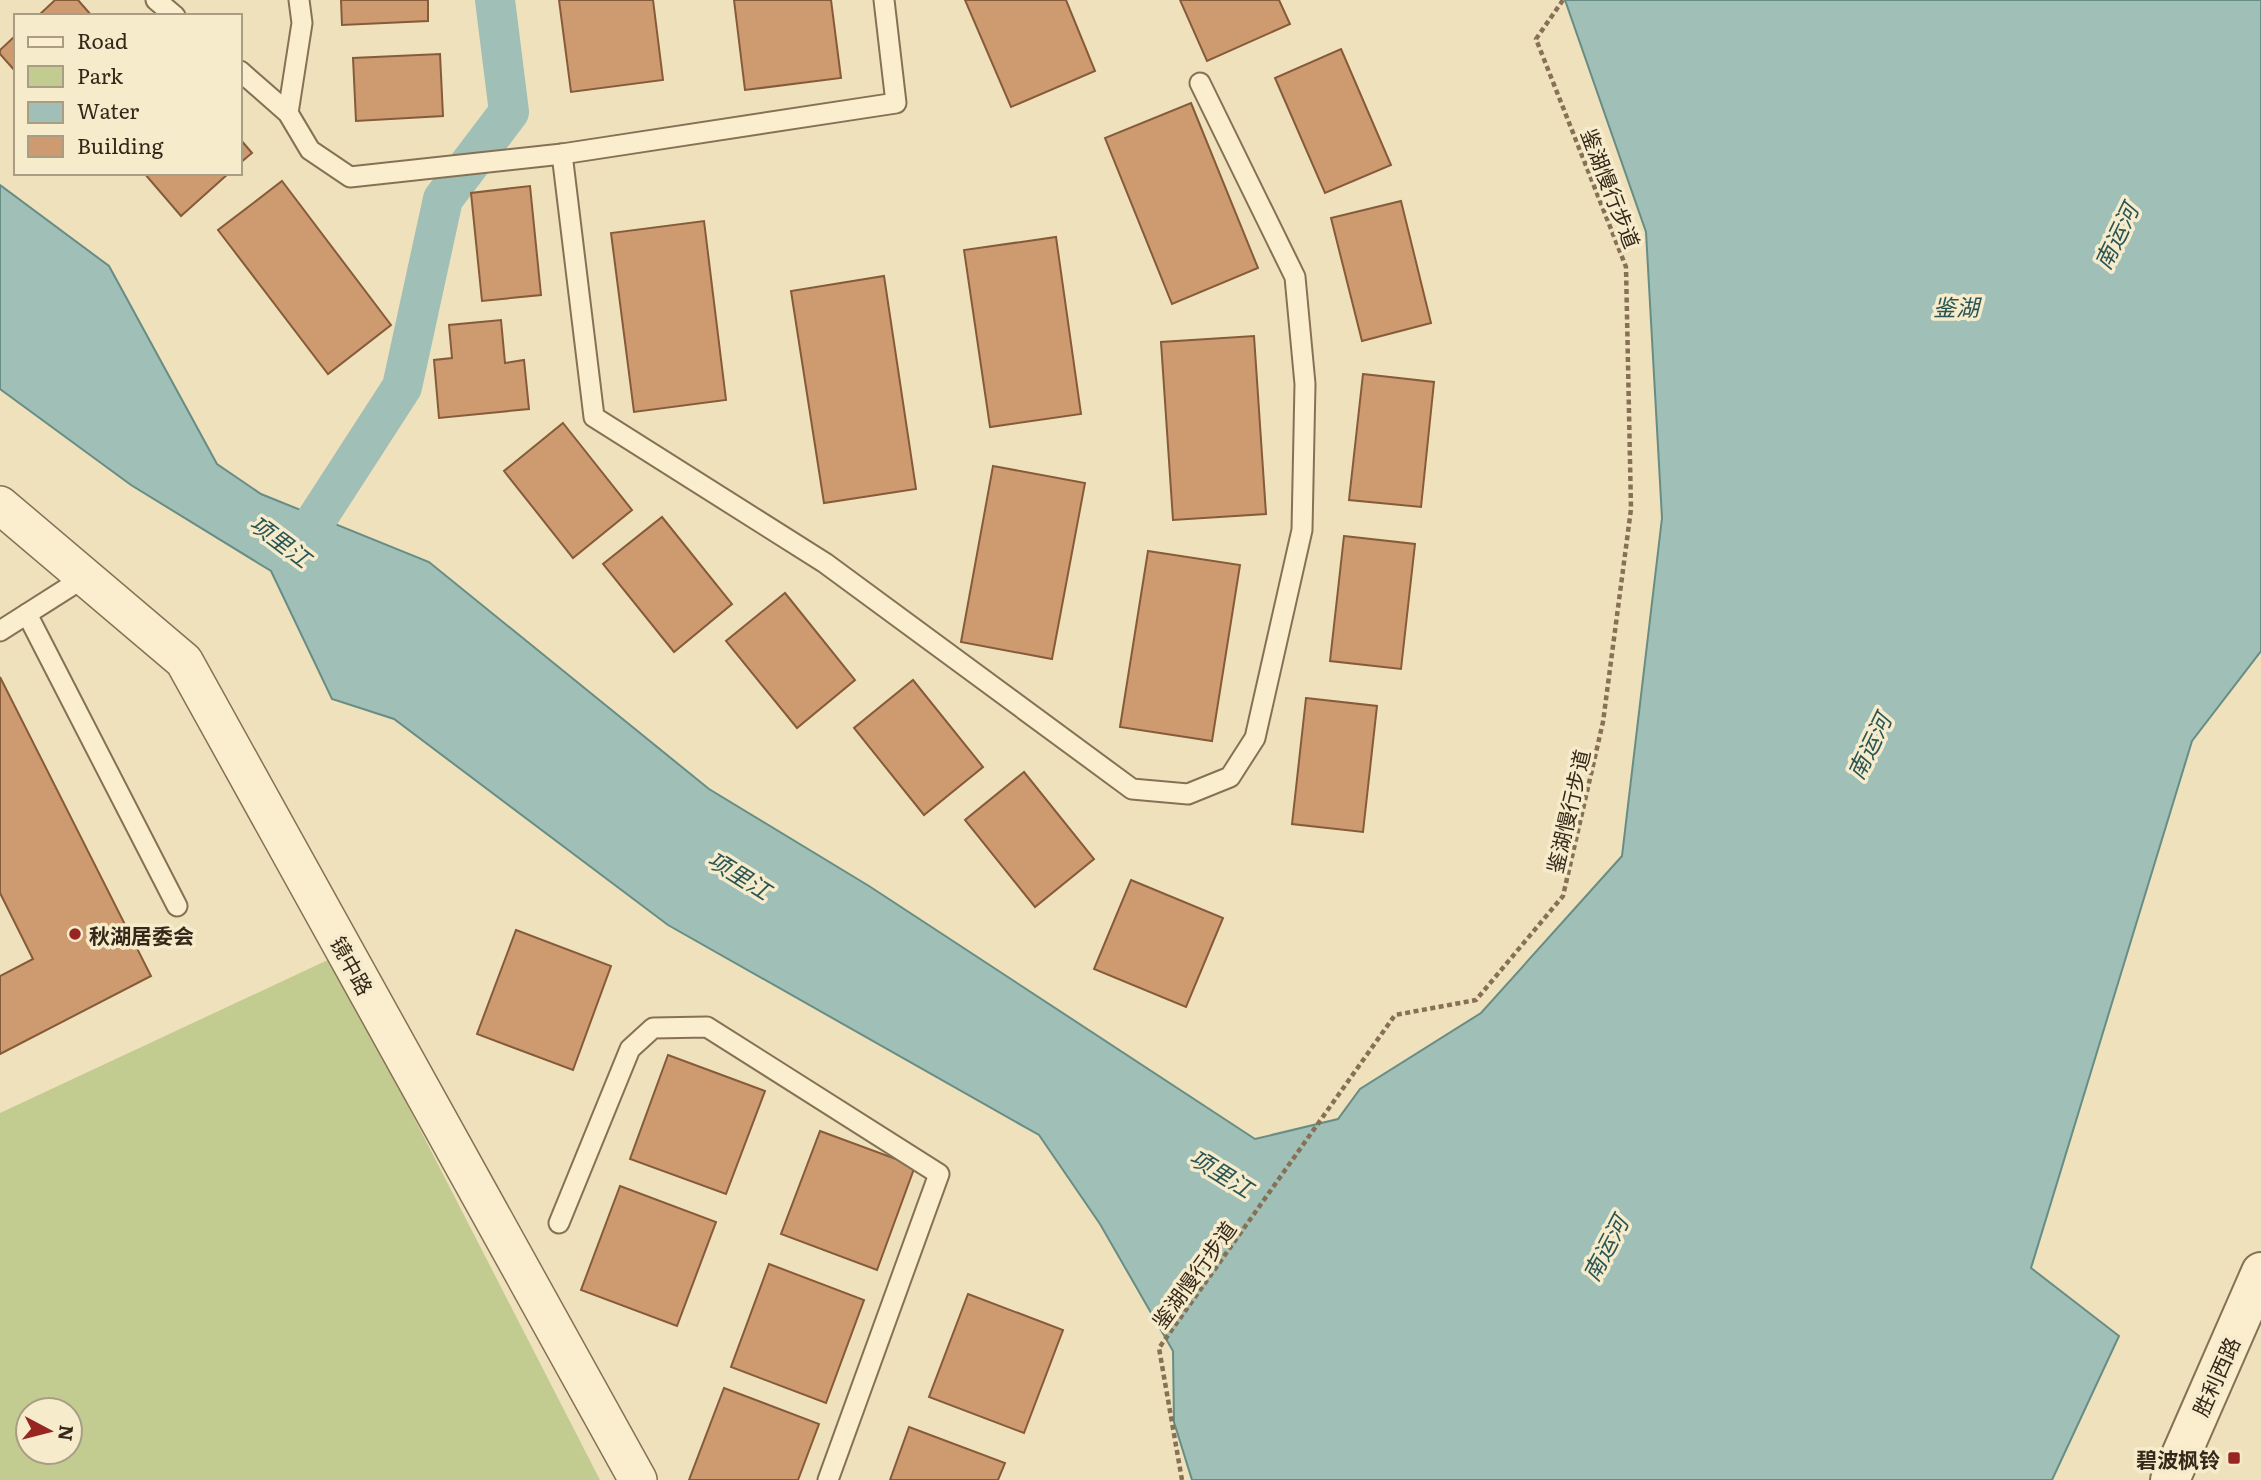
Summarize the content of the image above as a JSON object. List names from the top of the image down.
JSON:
{
  "streets": {
    "street": ["镜中路", "胜利西路"],
    "path": ["鉴湖慢行步道"]
  },
  "water": ["南运河", "鉴湖", "项里江"],
  "places": {
    "other": ["秋湖居委会"],
    "transit": ["碧波枫铃"]
  },
  "legend": [
    "Road",
    "Park",
    "Water",
    "Building"
  ],
  "north": "right"
}
